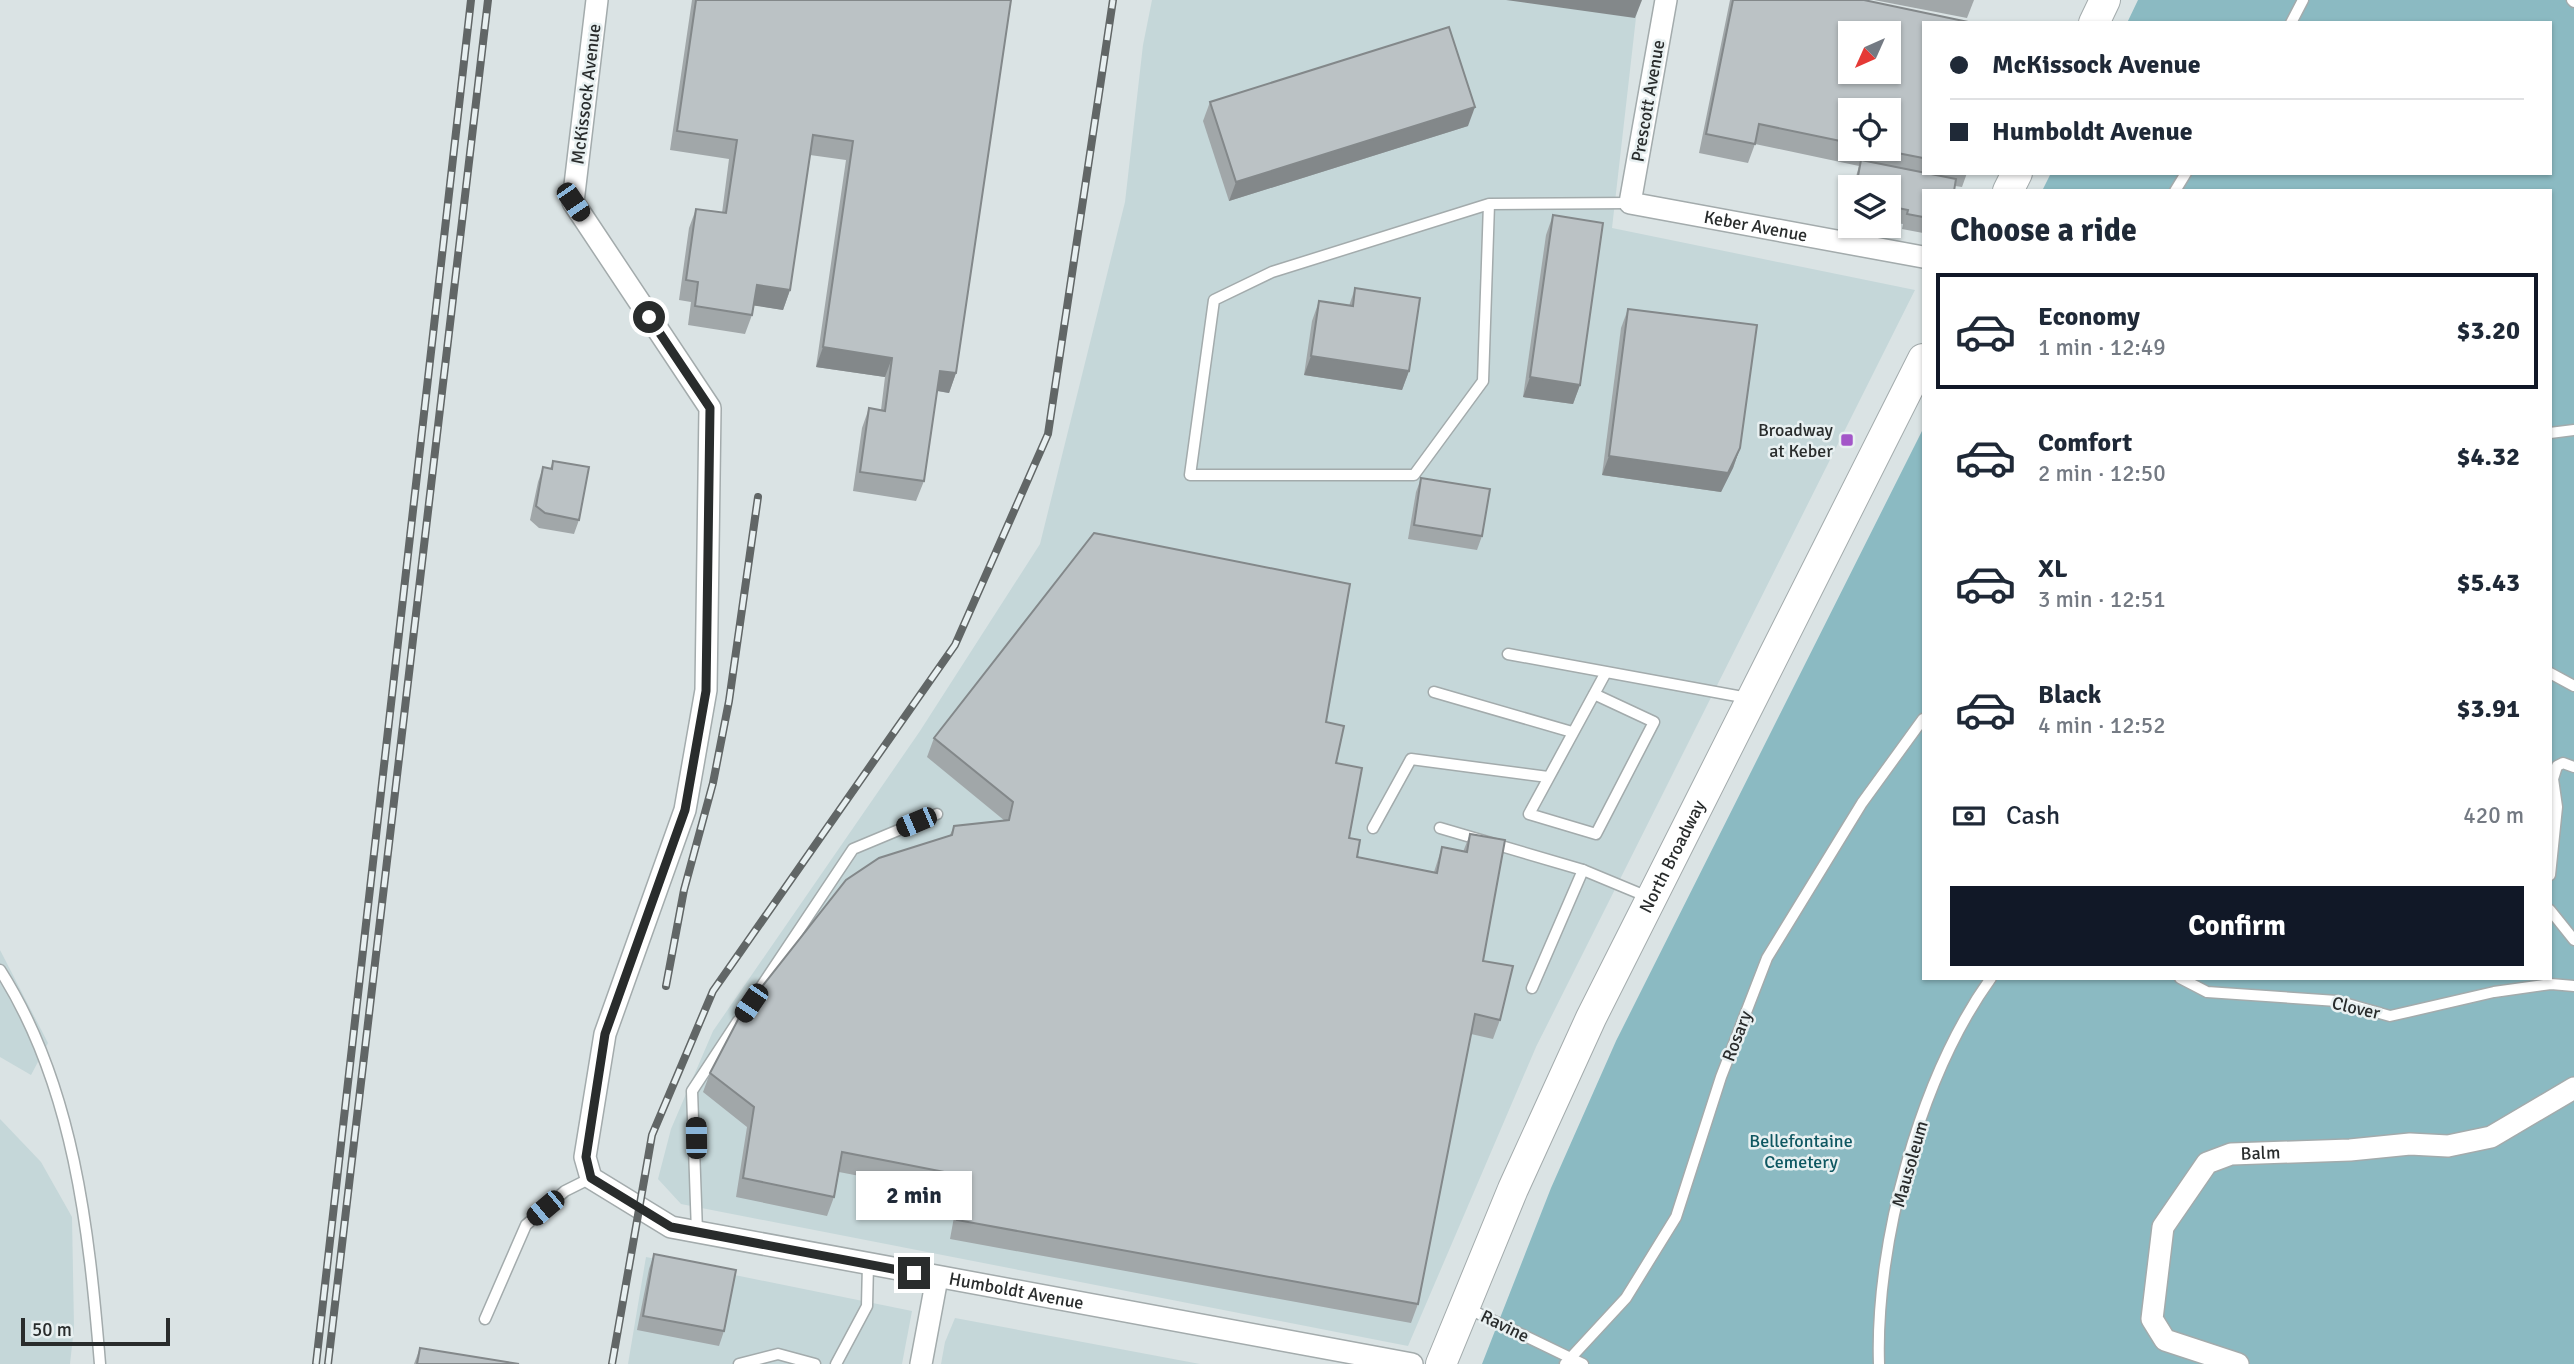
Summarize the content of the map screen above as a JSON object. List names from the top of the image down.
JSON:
{
  "streets": {
    "main road": ["North Broadway"],
    "street": [
      "McKissock Avenue",
      "Prescott Avenue",
      "Keber Avenue",
      "Balm",
      "Humboldt Avenue"
    ],
    "lane": [
      "Clover",
      "Rosary",
      "Mausoleum",
      "Ravine"
    ]
  },
  "crossings": [
    ["McKissock Avenue", "Humboldt Avenue"],
    ["Prescott Avenue", "Keber Avenue"],
    ["North Broadway", "Ravine"],
    ["Rosary", "Ravine"]
  ],
  "parks": ["Bellefontaine Cemetery"],
  "places": {
    "transit": ["Broadway at Keber"]
  },
  "scale_bar": "50 m",
  "north": "bottom left",
  "page": {
    "banner": ["McKissock Avenue", "Humboldt Avenue"],
    "heading": "Choose a ride",
    "list": [
      {
        "name": "Economy",
        "note": "1 min · 12:49",
        "value": "$3.20"
      },
      {
        "name": "Comfort",
        "note": "2 min · 12:50",
        "value": "$4.32"
      },
      {
        "name": "XL",
        "note": "3 min · 12:51",
        "value": "$5.43"
      },
      {
        "name": "Black",
        "note": "4 min · 12:52",
        "value": "$3.91"
      }
    ],
    "pay": ["Cash", "420 m"],
    "buttons": "Confirm",
    "bubble": "2 min",
    "scale": "50 m"
  }
}
